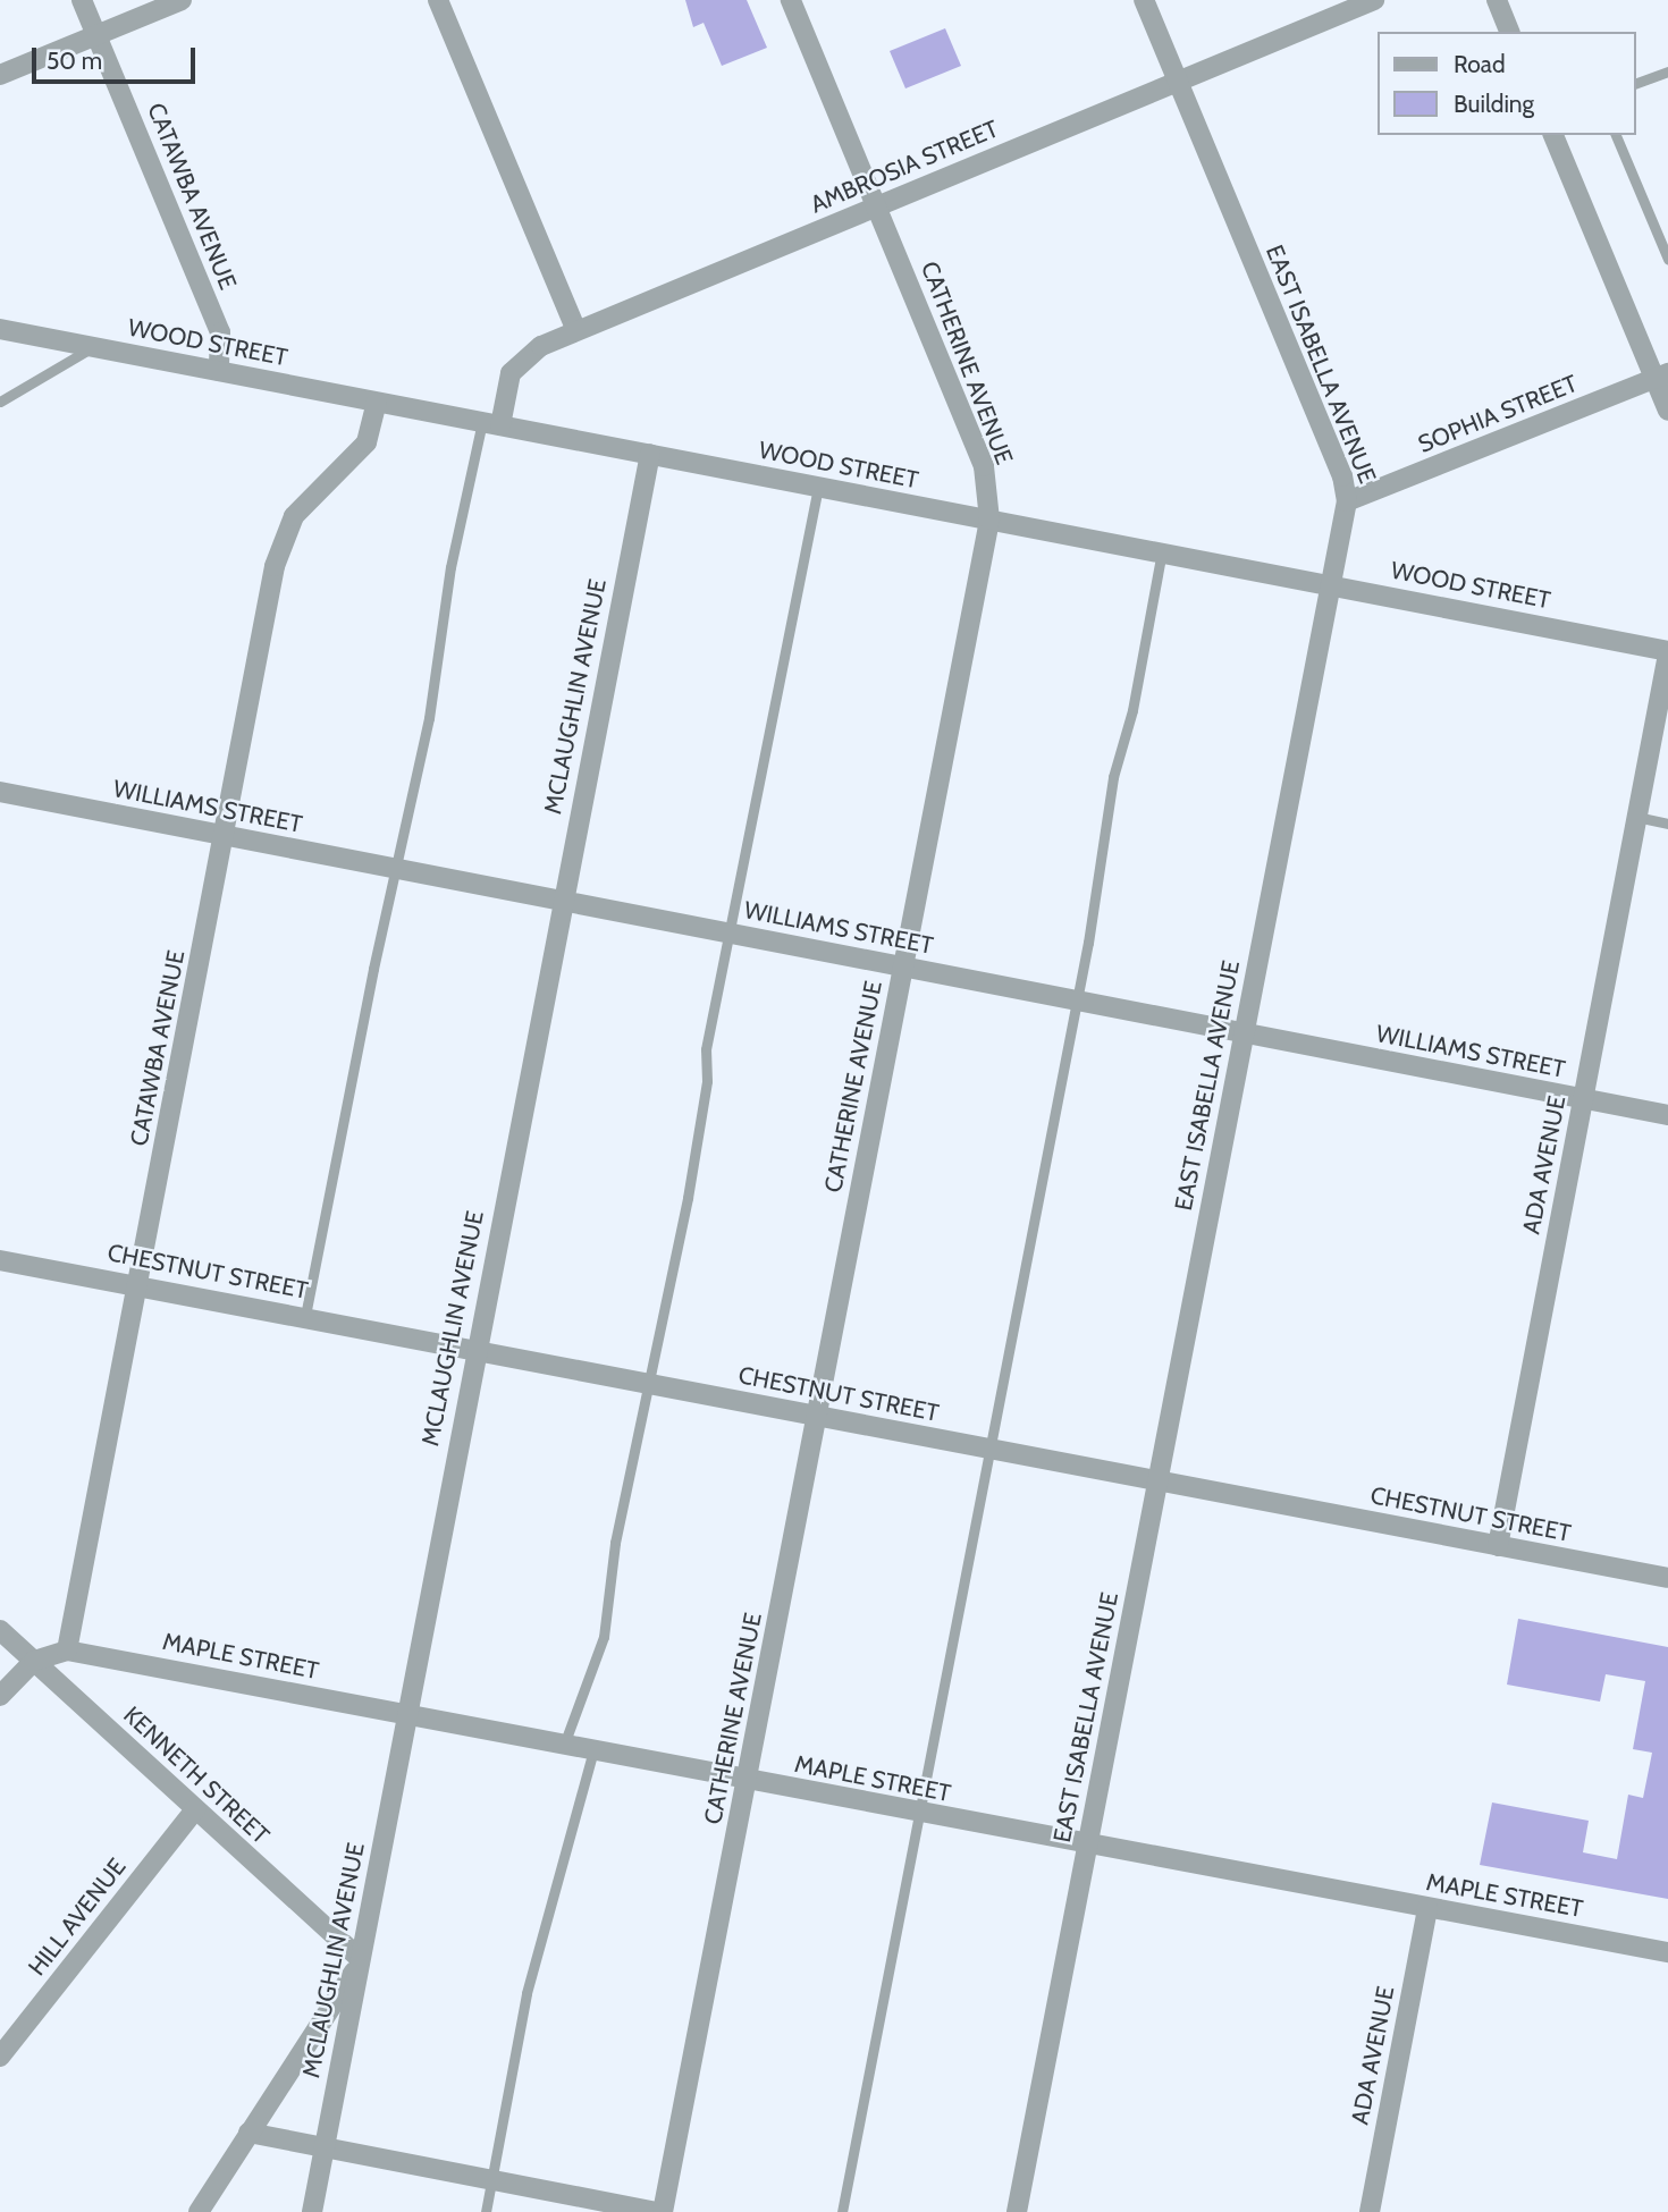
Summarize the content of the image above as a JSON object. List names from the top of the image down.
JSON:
{
  "streets": {
    "street": [
      "AMBROSIA STREET",
      "CATAWBA AVENUE",
      "WOOD STREET",
      "CATHERINE AVENUE",
      "EAST ISABELLA AVENUE",
      "SOPHIA STREET",
      "MCLAUGHLIN AVENUE",
      "WILLIAMS STREET",
      "ADA AVENUE",
      "CHESTNUT STREET",
      "MAPLE STREET",
      "KENNETH STREET",
      "HILL AVENUE"
    ]
  },
  "crossings": [
    ["AMBROSIA STREET", "WOOD STREET"],
    ["AMBROSIA STREET", "CATHERINE AVENUE"],
    ["AMBROSIA STREET", "EAST ISABELLA AVENUE"],
    ["CATAWBA AVENUE", "WOOD STREET"],
    ["CATAWBA AVENUE", "WILLIAMS STREET"],
    ["CATAWBA AVENUE", "CHESTNUT STREET"],
    ["CATAWBA AVENUE", "MAPLE STREET"],
    ["WOOD STREET", "CATHERINE AVENUE"],
    ["WOOD STREET", "EAST ISABELLA AVENUE"],
    ["WOOD STREET", "MCLAUGHLIN AVENUE"],
    ["WOOD STREET", "ADA AVENUE"],
    ["CATHERINE AVENUE", "WILLIAMS STREET"],
    ["CATHERINE AVENUE", "CHESTNUT STREET"],
    ["CATHERINE AVENUE", "MAPLE STREET"],
    ["EAST ISABELLA AVENUE", "SOPHIA STREET"],
    ["EAST ISABELLA AVENUE", "WILLIAMS STREET"],
    ["EAST ISABELLA AVENUE", "CHESTNUT STREET"],
    ["EAST ISABELLA AVENUE", "MAPLE STREET"],
    ["MCLAUGHLIN AVENUE", "WILLIAMS STREET"],
    ["MCLAUGHLIN AVENUE", "CHESTNUT STREET"],
    ["MCLAUGHLIN AVENUE", "MAPLE STREET"],
    ["MCLAUGHLIN AVENUE", "KENNETH STREET"],
    ["WILLIAMS STREET", "ADA AVENUE"],
    ["ADA AVENUE", "CHESTNUT STREET"],
    ["ADA AVENUE", "MAPLE STREET"],
    ["KENNETH STREET", "HILL AVENUE"]
  ],
  "legend": ["Road", "Building"],
  "scale_bar": "50 m"
}
